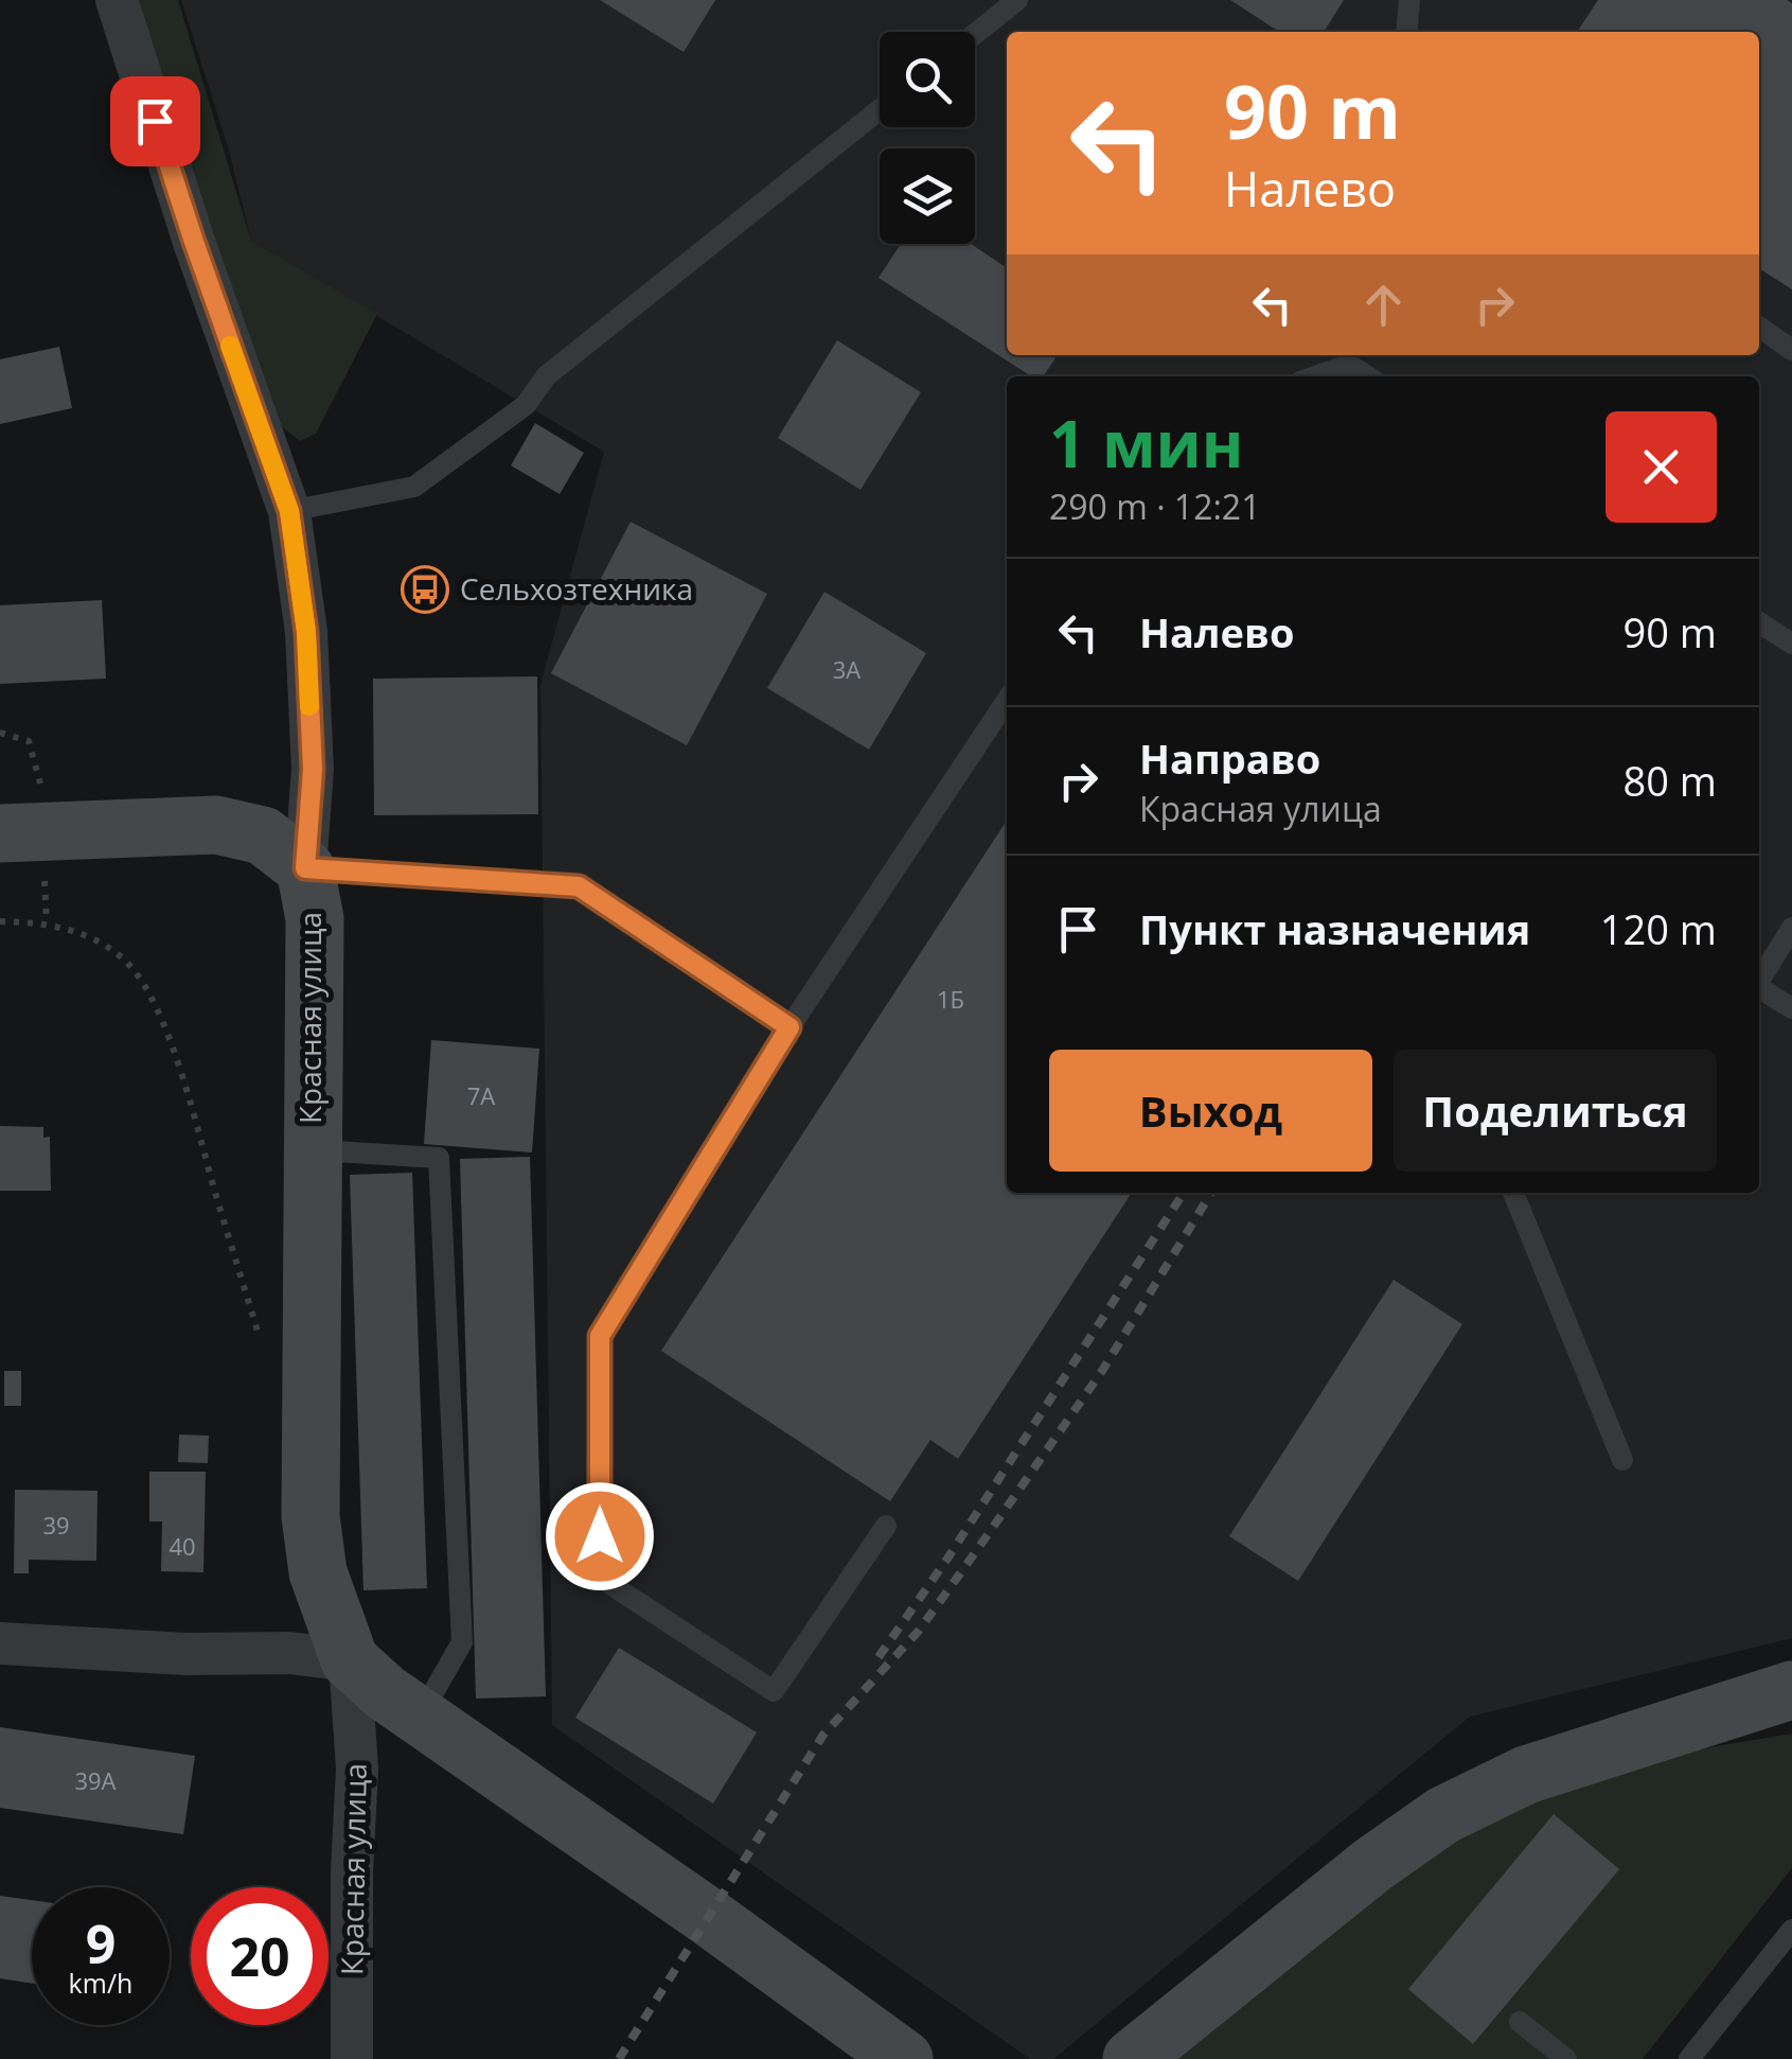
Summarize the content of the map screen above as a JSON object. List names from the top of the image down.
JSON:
{
  "streets": {
    "street": ["Красная улица"]
  },
  "places": {
    "bus stop": ["Сельхозтехника"]
  },
  "house_numbers": [
    "3А",
    "1Б",
    "7А",
    "39",
    "40",
    "39А"
  ],
  "page": {
    "turn": ["90 m", "Налево"],
    "heading": ["1 мин", "290 m · 12:21"],
    "list": [
      {
        "name": "Налево",
        "value": "90 m"
      },
      {
        "name": "Направо",
        "note": "Красная улица",
        "value": "80 m"
      },
      {
        "name": "Пункт назначения",
        "value": "120 m"
      }
    ],
    "buttons": ["Выход", "Поделиться"],
    "speed": "9 km/h",
    "limit": "20"
  }
}
